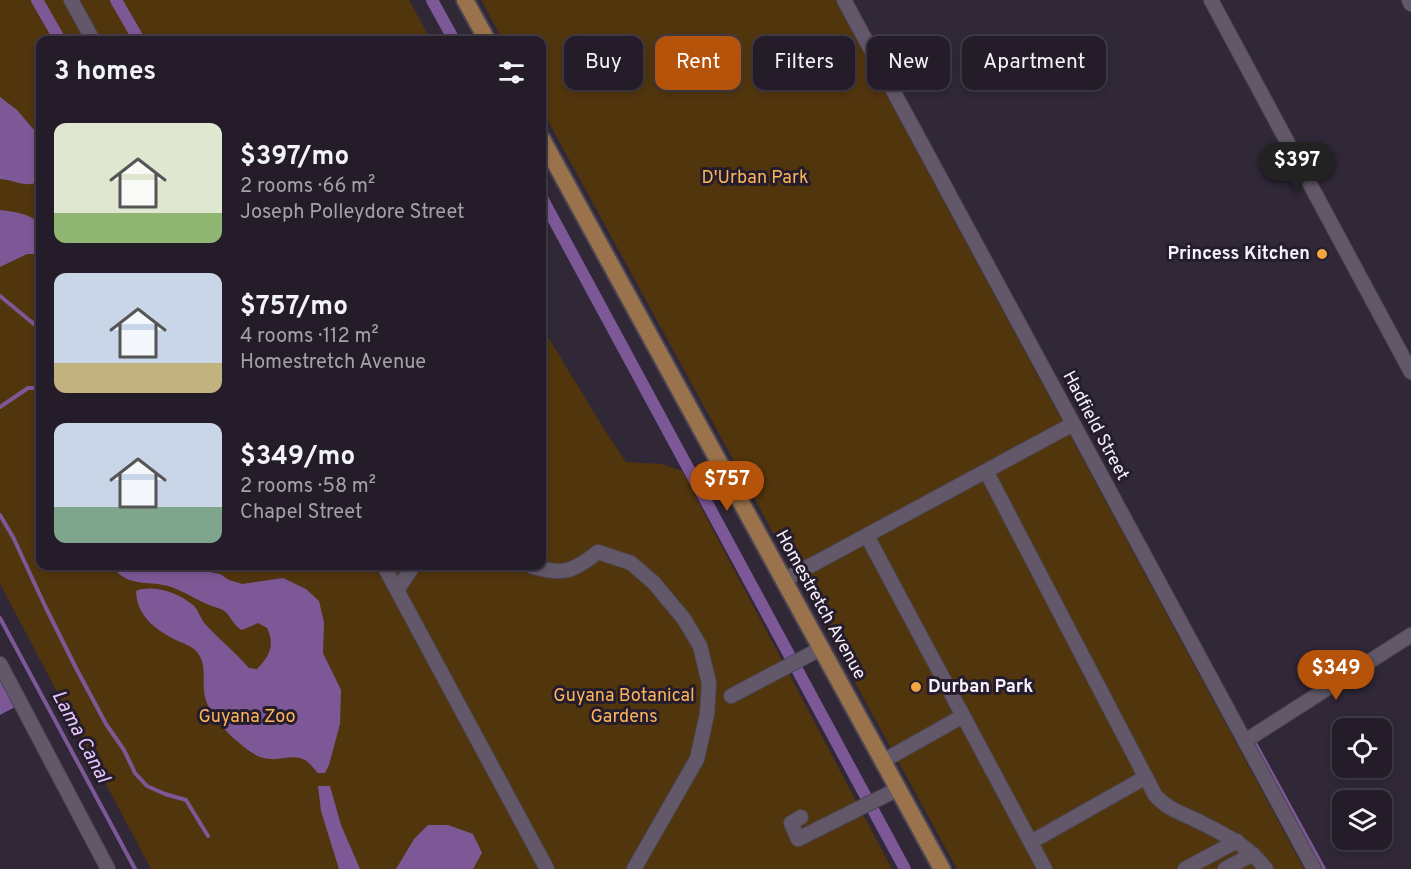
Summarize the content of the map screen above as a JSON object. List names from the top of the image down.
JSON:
{
  "streets": {
    "main road": ["Homestretch Avenue"],
    "street": ["Hadfield Street"]
  },
  "water": ["Lama Canal"],
  "parks": ["D'Urban Park", "Guyana Botanical Gardens", "Guyana Zoo"],
  "places": ["Princess Kitchen", "Durban Park"],
  "page": {
    "chip": [
      "Buy",
      "Rent",
      "Filters",
      "New",
      "Apartment"
    ],
    "heading": "3 homes",
    "list": [
      {
        "name": "$397/mo",
        "note": "2 rooms · 66 m² · Joseph Polleydore Street"
      },
      {
        "name": "$757/mo",
        "note": "4 rooms · 112 m² · Homestretch Avenue"
      },
      {
        "name": "$349/mo",
        "note": "2 rooms · 58 m² · Chapel Street"
      }
    ],
    "price": ["$397", "$757", "$349"]
  }
}
